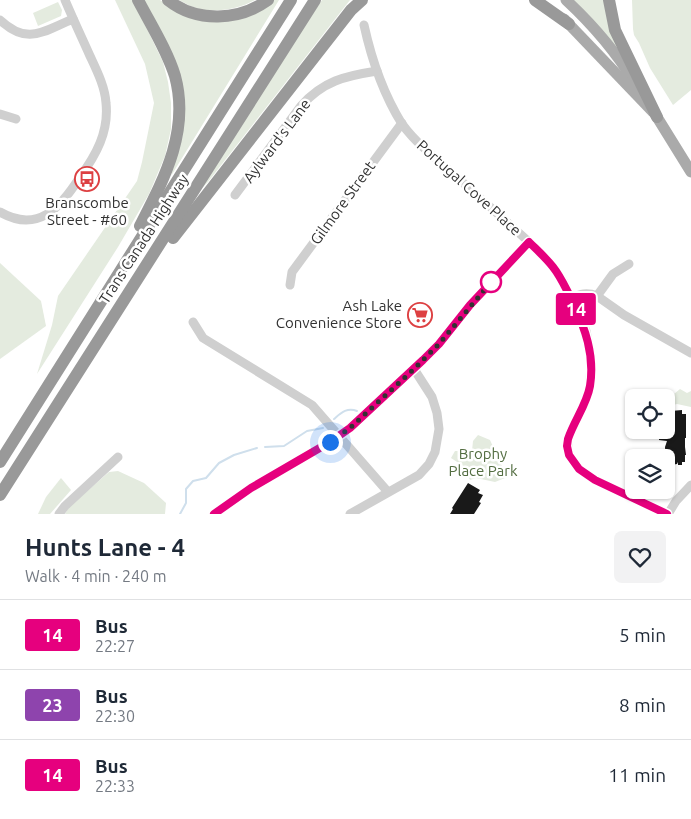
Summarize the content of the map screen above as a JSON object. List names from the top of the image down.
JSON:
{
  "streets": {
    "highway": ["Trans Canada Highway"],
    "street": ["Aylward's Lane", "Portugal Cove Place", "Gilmore Street"]
  },
  "crossings": [
    ["Aylward's Lane", "Portugal Cove Place"],
    ["Portugal Cove Place", "Gilmore Street"]
  ],
  "parks": ["Brophy Place Park"],
  "places": {
    "bus stop": ["Branscombe Street - #60"],
    "supermarket": ["Ash Lake Convenience Store"]
  },
  "lines": ["bus line 14"],
  "page": {
    "on_map": "14",
    "heading": ["Hunts Lane - 4", "Walk · 4 min · 240 m"],
    "list": [
      {
        "mark": "14",
        "name": "Bus",
        "note": "22:27",
        "value": "5 min"
      },
      {
        "mark": "23",
        "name": "Bus",
        "note": "22:30",
        "value": "8 min"
      },
      {
        "mark": "14",
        "name": "Bus",
        "note": "22:33",
        "value": "11 min"
      }
    ]
  }
}
